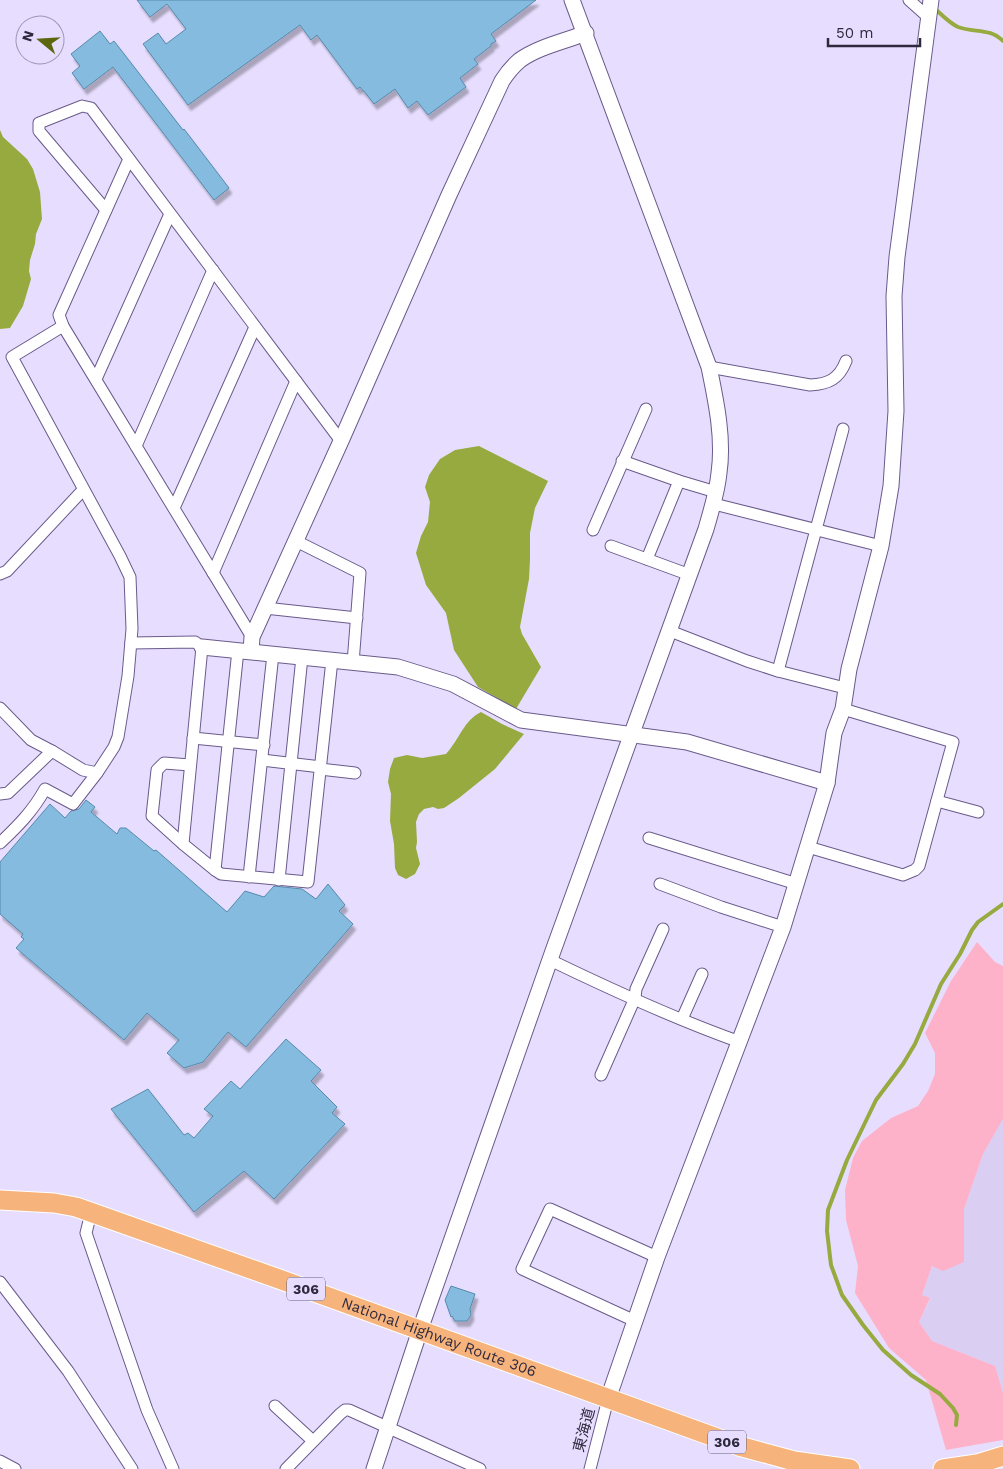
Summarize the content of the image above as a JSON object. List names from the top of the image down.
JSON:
{
  "streets": {
    "highway": ["306", "National Highway Route 306"],
    "street": ["東海道"]
  },
  "crossings": [
    ["National Highway Route 306", "東海道"]
  ],
  "scale_bar": "50 m",
  "north": "left"
}
